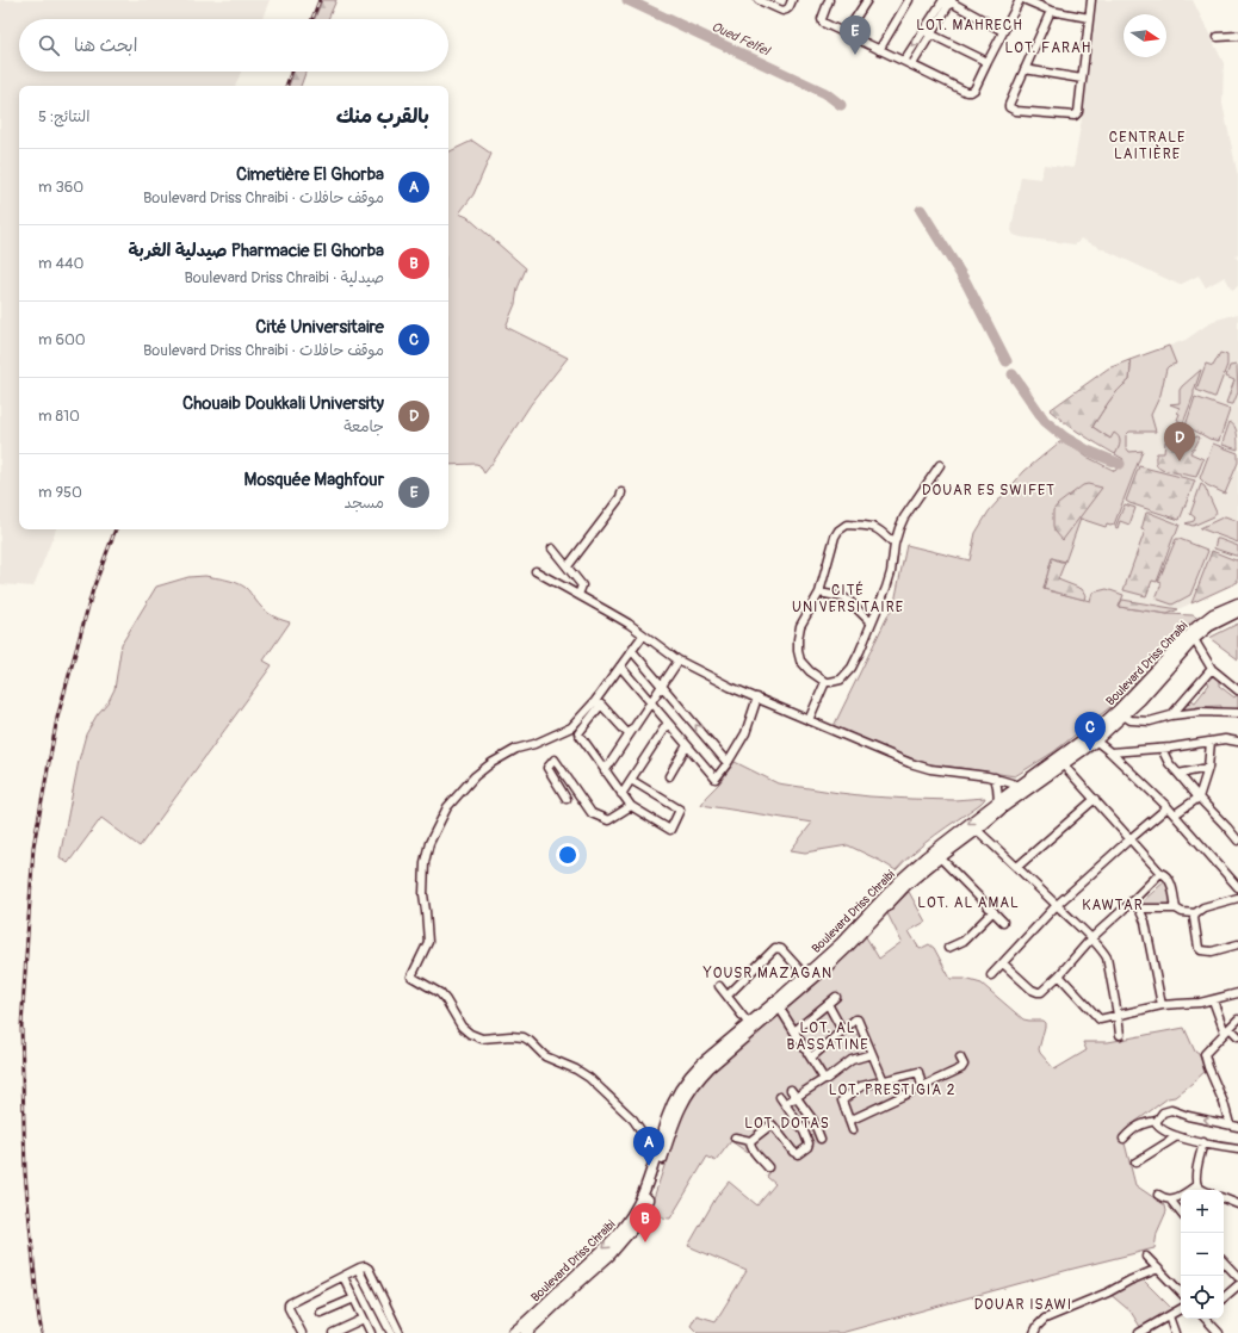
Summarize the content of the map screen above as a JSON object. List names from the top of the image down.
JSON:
{
  "streets": {
    "main road": ["Boulevard Driss Chraibi"]
  },
  "districts": [
    "LOT. MAHRECH",
    "LOT. FARAH",
    "CENTRALE LAITIÈRE",
    "DOUAR ES SWIFET",
    "CITÉ UNIVERSITAIRE",
    "LOT. AL AMAL",
    "KAWTAR",
    "YOUSR MAZAGAN",
    "LOT. AL BASSATINE",
    "LOT. PRESTIGIA 2",
    "LOT. DOTAS",
    "DOUAR ISAWI"
  ],
  "water": ["Oued Felfel"],
  "north": "right",
  "page": {
    "pins": [
      "E",
      "D",
      "C",
      "A",
      "B"
    ],
    "search": "ابحث هنا",
    "heading": ["بالقرب منك", "النتائج: 5"],
    "list": [
      {
        "mark": "A",
        "name": "Cimetière El Ghorba",
        "note": "موقف حافلات · Boulevard Driss Chraibi",
        "value": "360 m"
      },
      {
        "mark": "B",
        "name": "Pharmacie El Ghorba صيدلية الغربة",
        "note": "صيدلية · Boulevard Driss Chraibi",
        "value": "440 m"
      },
      {
        "mark": "C",
        "name": "Cité Universitaire",
        "note": "موقف حافلات · Boulevard Driss Chraibi",
        "value": "600 m"
      },
      {
        "mark": "D",
        "name": "Chouaib Doukkali University",
        "note": "جامعة",
        "value": "810 m"
      },
      {
        "mark": "E",
        "name": "Mosquée Maghfour",
        "note": "مسجد",
        "value": "950 m"
      }
    ],
    "map_buttons": ["+", "−"]
  }
}
